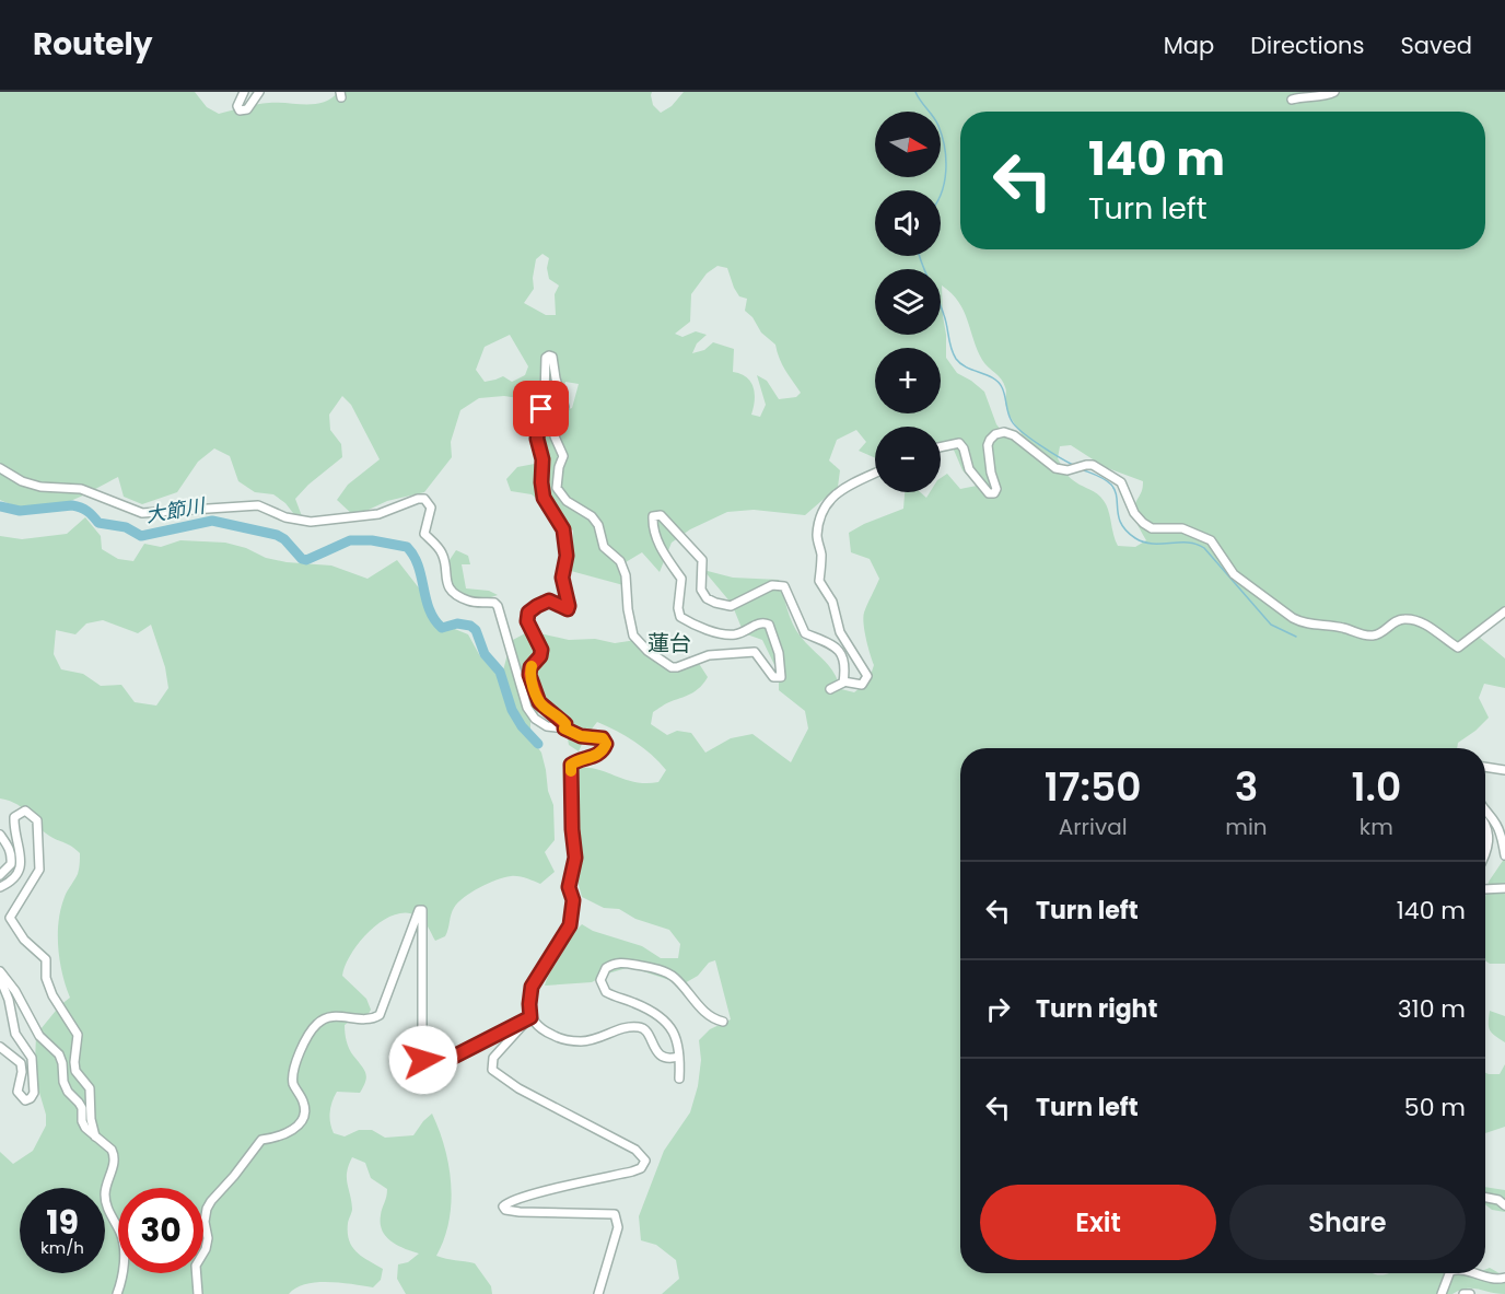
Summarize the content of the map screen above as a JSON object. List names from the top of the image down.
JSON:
{
  "districts": ["蓮台"],
  "water": ["大節川"],
  "north": "right",
  "page": {
    "header": "Routely",
    "nav": ["Map", "Directions", "Saved"],
    "map_buttons": ["+", "−"],
    "turn": ["140 m", "Turn left"],
    "eta": [
      "17:50",
      "Arrival",
      "3",
      "min",
      "1.0",
      "km"
    ],
    "list": [
      {
        "name": "Turn left",
        "value": "140 m"
      },
      {
        "name": "Turn right",
        "value": "310 m"
      },
      {
        "name": "Turn left",
        "value": "50 m"
      }
    ],
    "buttons": ["Exit", "Share"],
    "speed": "19 km/h",
    "limit": "30"
  }
}
